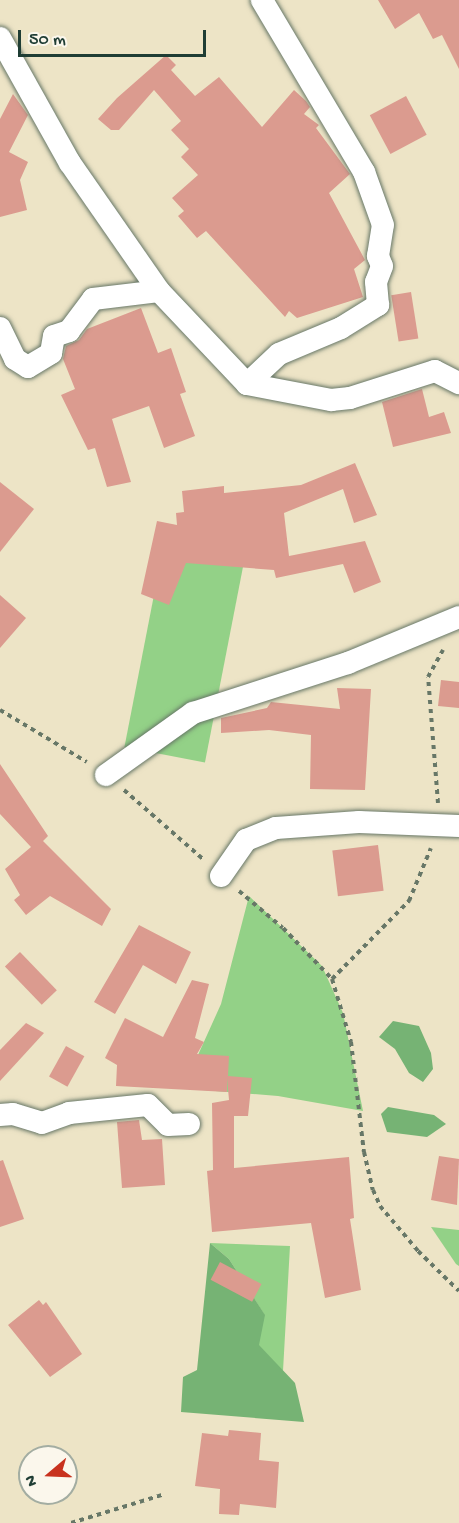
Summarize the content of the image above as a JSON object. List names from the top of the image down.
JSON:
{
  "scale_bar": "50 m",
  "north": "left"
}
